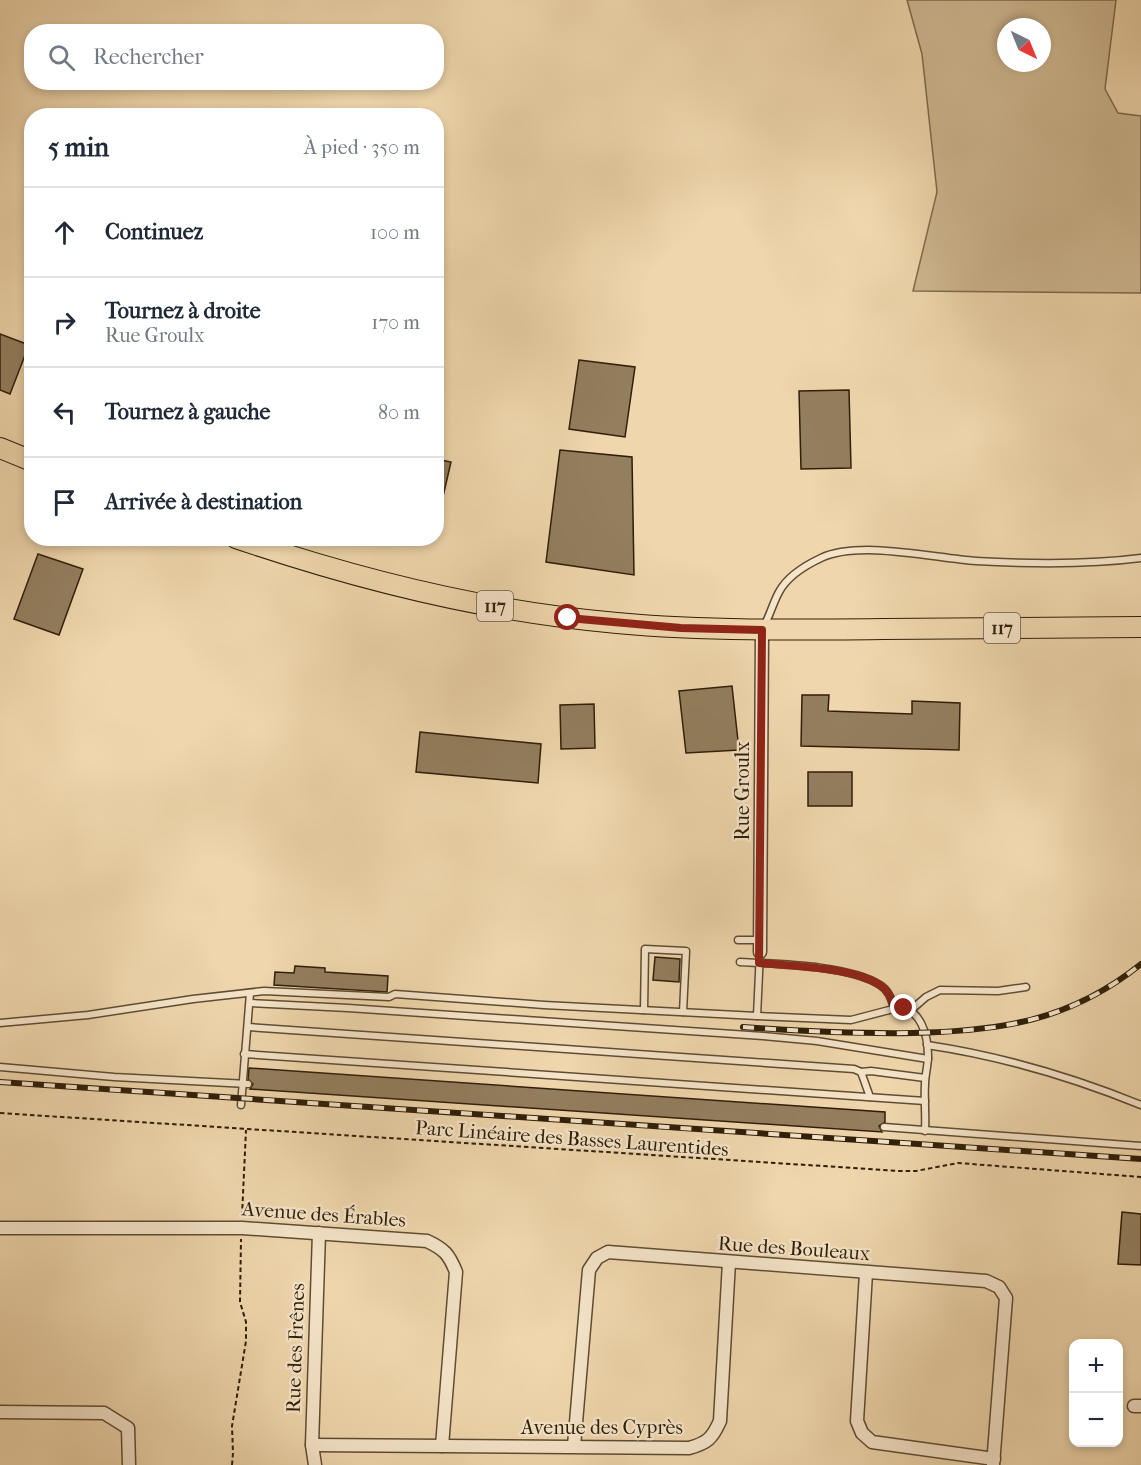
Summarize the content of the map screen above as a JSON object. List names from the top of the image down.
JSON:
{
  "streets": {
    "main road": ["117"],
    "street": [
      "Rue Groulx",
      "Avenue des Érables",
      "Rue des Bouleaux",
      "Rue des Frênes",
      "Avenue des Cyprès"
    ],
    "path": ["Parc Linéaire des Basses Laurentides"]
  },
  "crossings": [
    ["117", "Rue Groulx"],
    ["Avenue des Érables", "Rue des Frênes"],
    ["Avenue des Érables", "Avenue des Cyprès"],
    ["Rue des Bouleaux", "Avenue des Cyprès"],
    ["Rue des Frênes", "Avenue des Cyprès"]
  ],
  "north": "bottom right",
  "page": {
    "search": "Rechercher",
    "heading": ["5 min", "À pied · 350 m"],
    "list": [
      ["Continuez", "100 m"],
      ["Tournez à droite", "Rue Groulx", "170 m"],
      ["Tournez à gauche", "80 m"],
      "Arrivée à destination"
    ],
    "map_buttons": ["+", "−"]
  }
}
